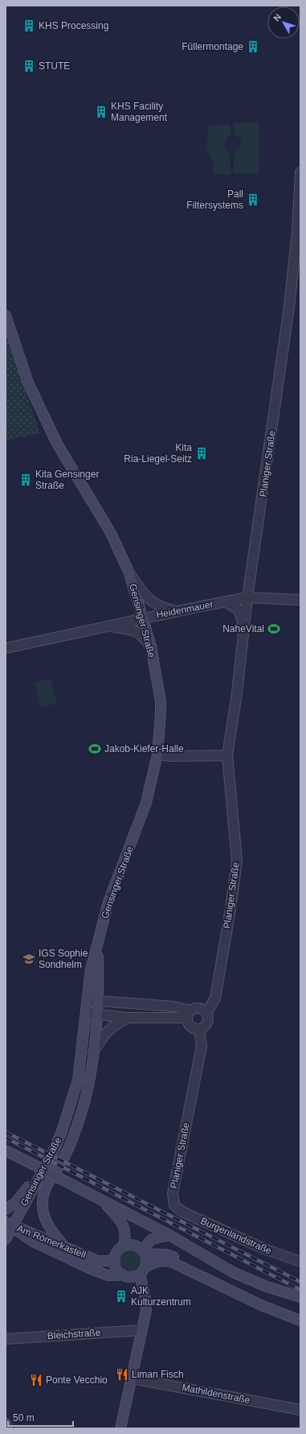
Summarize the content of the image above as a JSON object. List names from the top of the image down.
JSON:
{
  "streets": {
    "street": [
      "Planiger Straße",
      "Heidenmauer",
      "Gensinger Straße",
      "Burgenlandstraße",
      "Am Römerkastell",
      "Bleichstraße",
      "Mathildenstraße"
    ]
  },
  "crossings": [
    ["Planiger Straße", "Heidenmauer"],
    ["Planiger Straße", "Burgenlandstraße"],
    ["Heidenmauer", "Gensinger Straße"],
    ["Gensinger Straße", "Am Römerkastell"]
  ],
  "places": {
    "building": [
      "KHS Processing",
      "Füllermontage",
      "STUTE",
      "KHS Facility Management",
      "Pall Filtersystems",
      "Kita Ria-Liegel-Seitz",
      "Kita Gensinger Straße",
      "AJK Kulturzentrum"
    ],
    "sports": ["NaheVital", "Jakob-Kiefer-Halle"],
    "school or university": ["IGS Sophie Sondhelm"],
    "restaurant": ["Liman Fisch", "Ponte Vecchio"]
  },
  "scale_bar": "50 m",
  "north": "top left"
}
